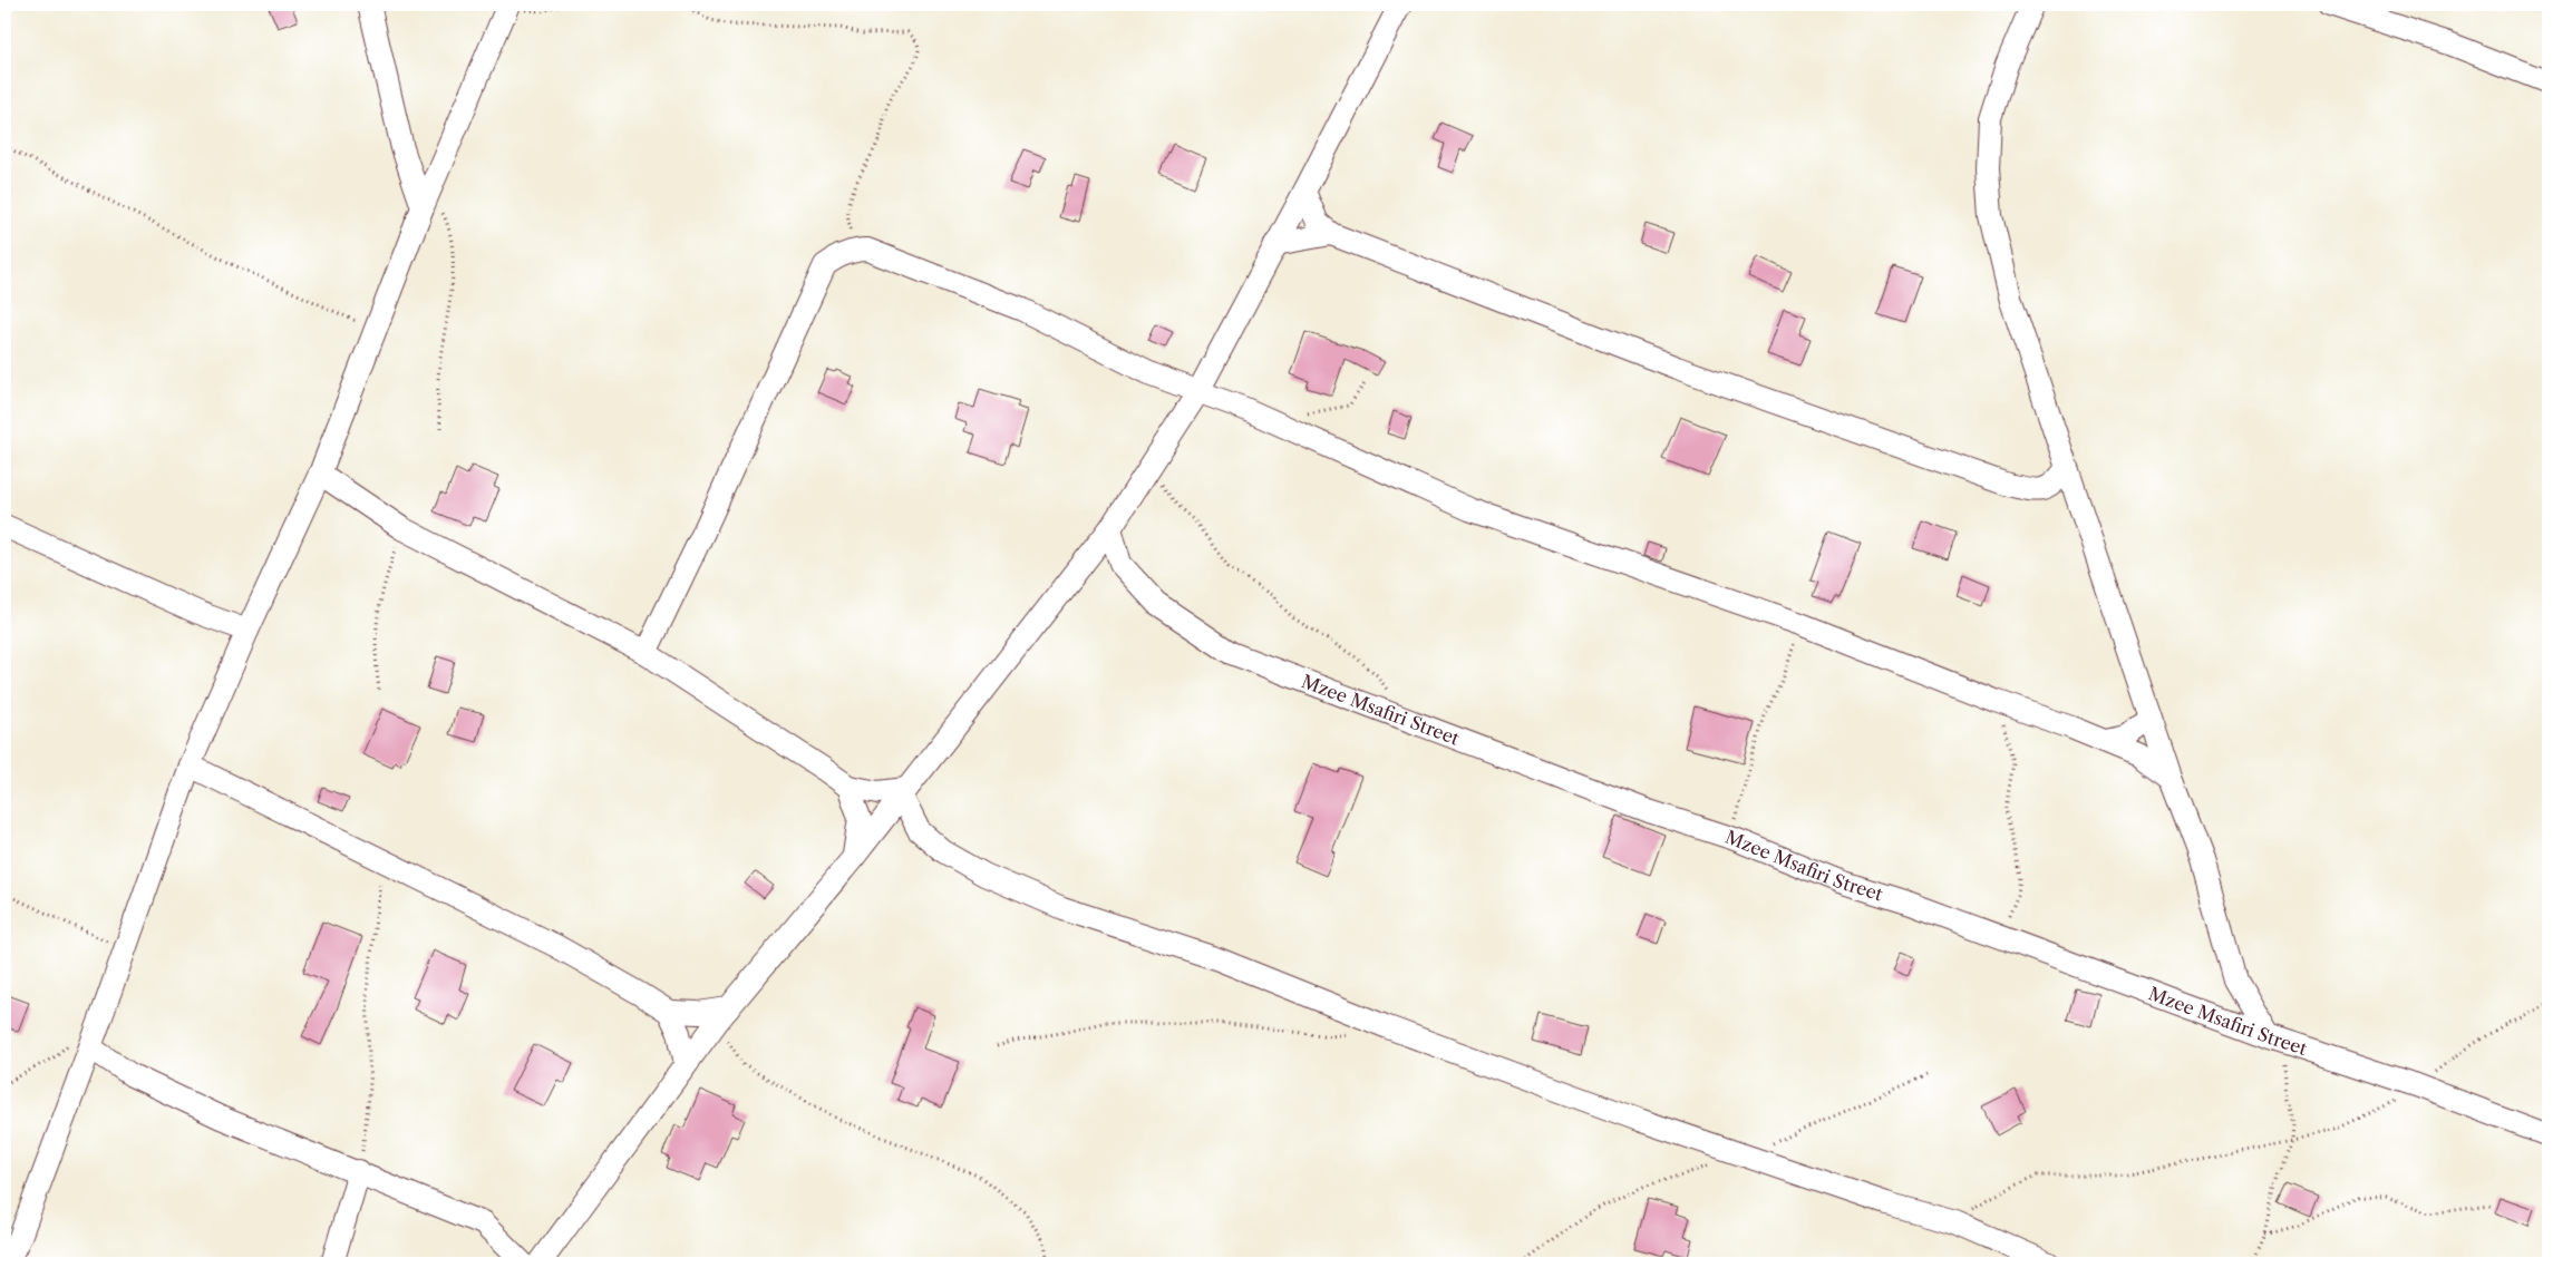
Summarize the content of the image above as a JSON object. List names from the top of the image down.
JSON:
{
  "streets": {
    "street": ["Mzee Msafiri Street"]
  }
}
